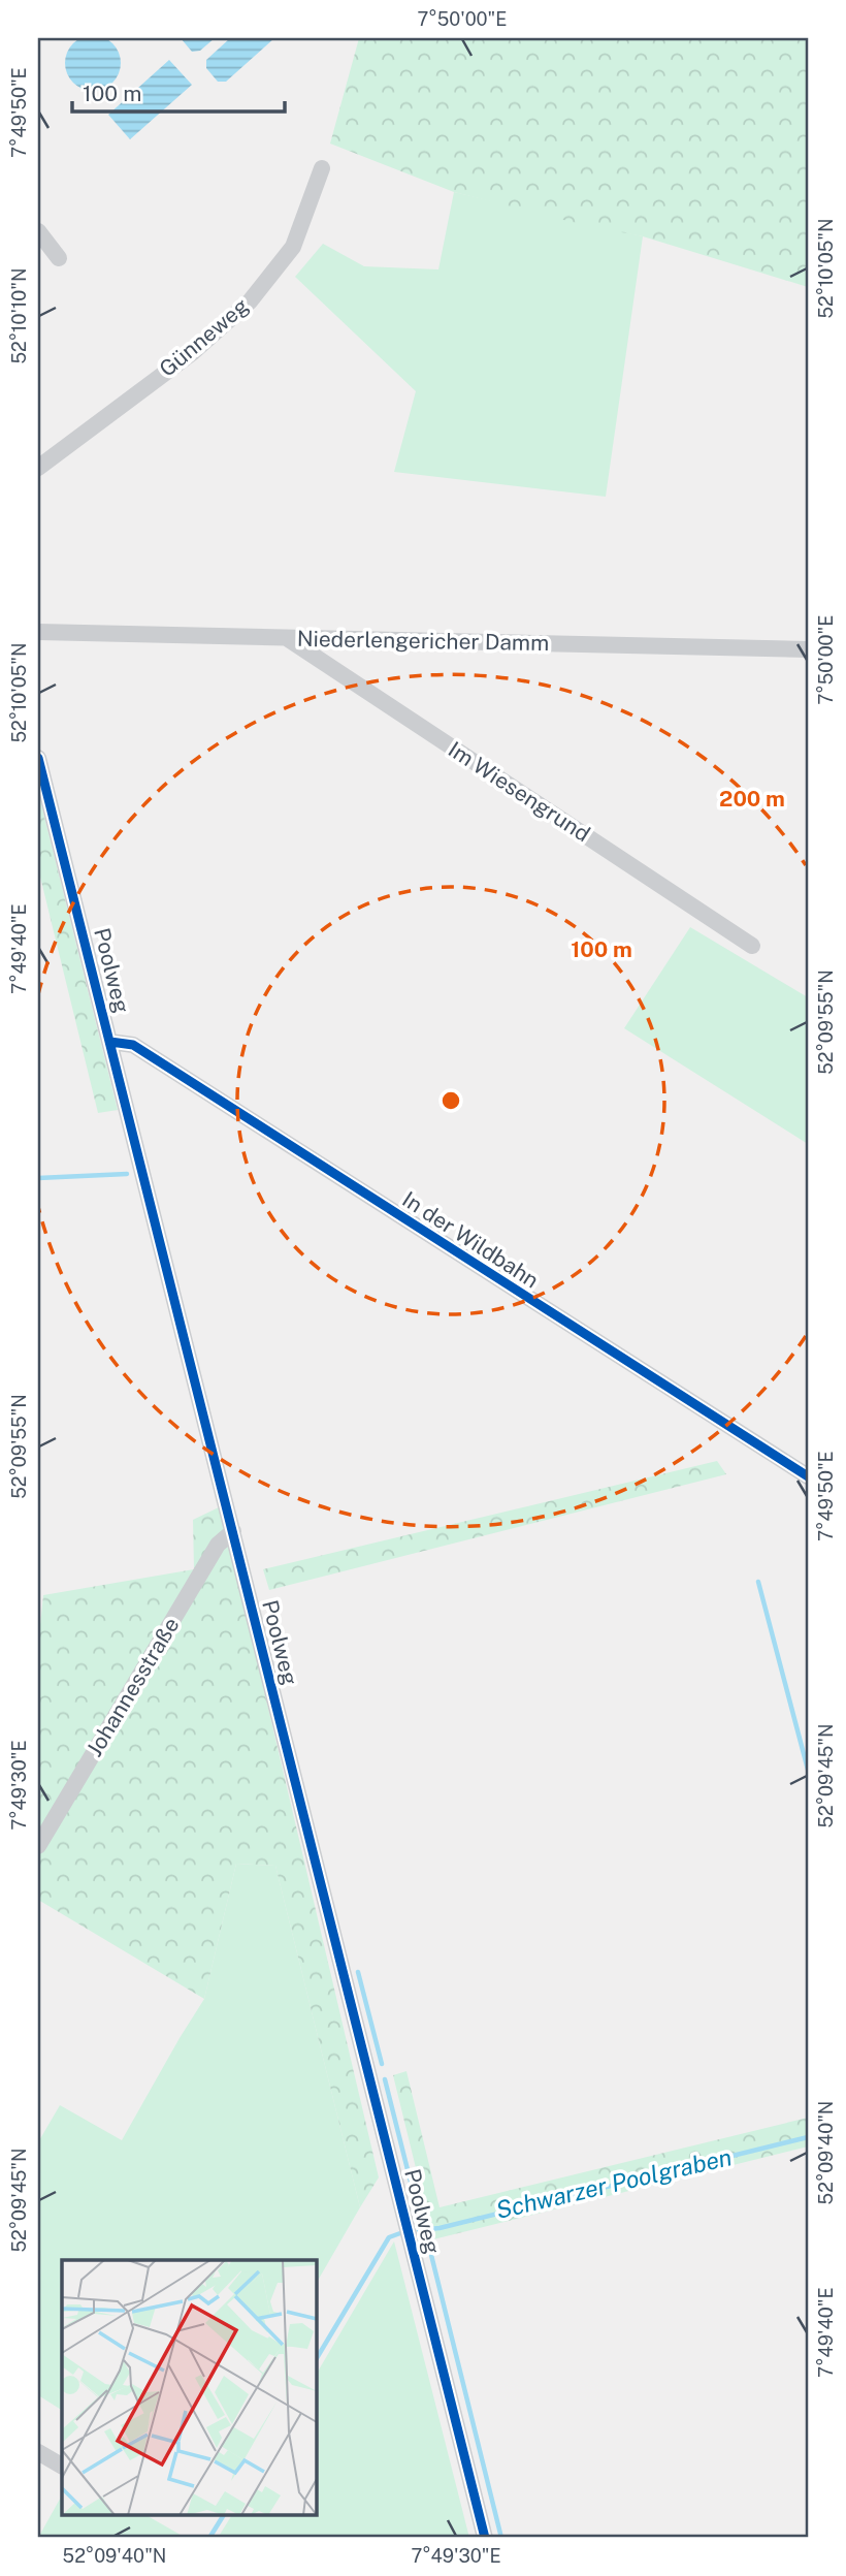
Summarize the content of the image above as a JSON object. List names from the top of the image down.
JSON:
{
  "streets": {
    "street": [
      "Günneweg",
      "Niederlengericher Damm",
      "Im Wiesengrund",
      "Poolweg",
      "In der Wildbahn",
      "Johannesstraße"
    ]
  },
  "crossings": [
    ["Niederlengericher Damm", "Im Wiesengrund"],
    ["Poolweg", "In der Wildbahn"],
    ["Poolweg", "Johannesstraße"]
  ],
  "water": ["Schwarzer Poolgraben"],
  "scale_bar": "100 m",
  "coordinates": [
    "7°50'00\"E",
    "7°49'50\"E",
    "52°10'05\"N",
    "52°10'10\"N",
    "7°49'40\"E",
    "52°09'55\"N",
    "52°09'45\"N",
    "7°49'30\"E",
    "52°09'40\"N"
  ],
  "rings": ["200 m", "100 m"]
}
